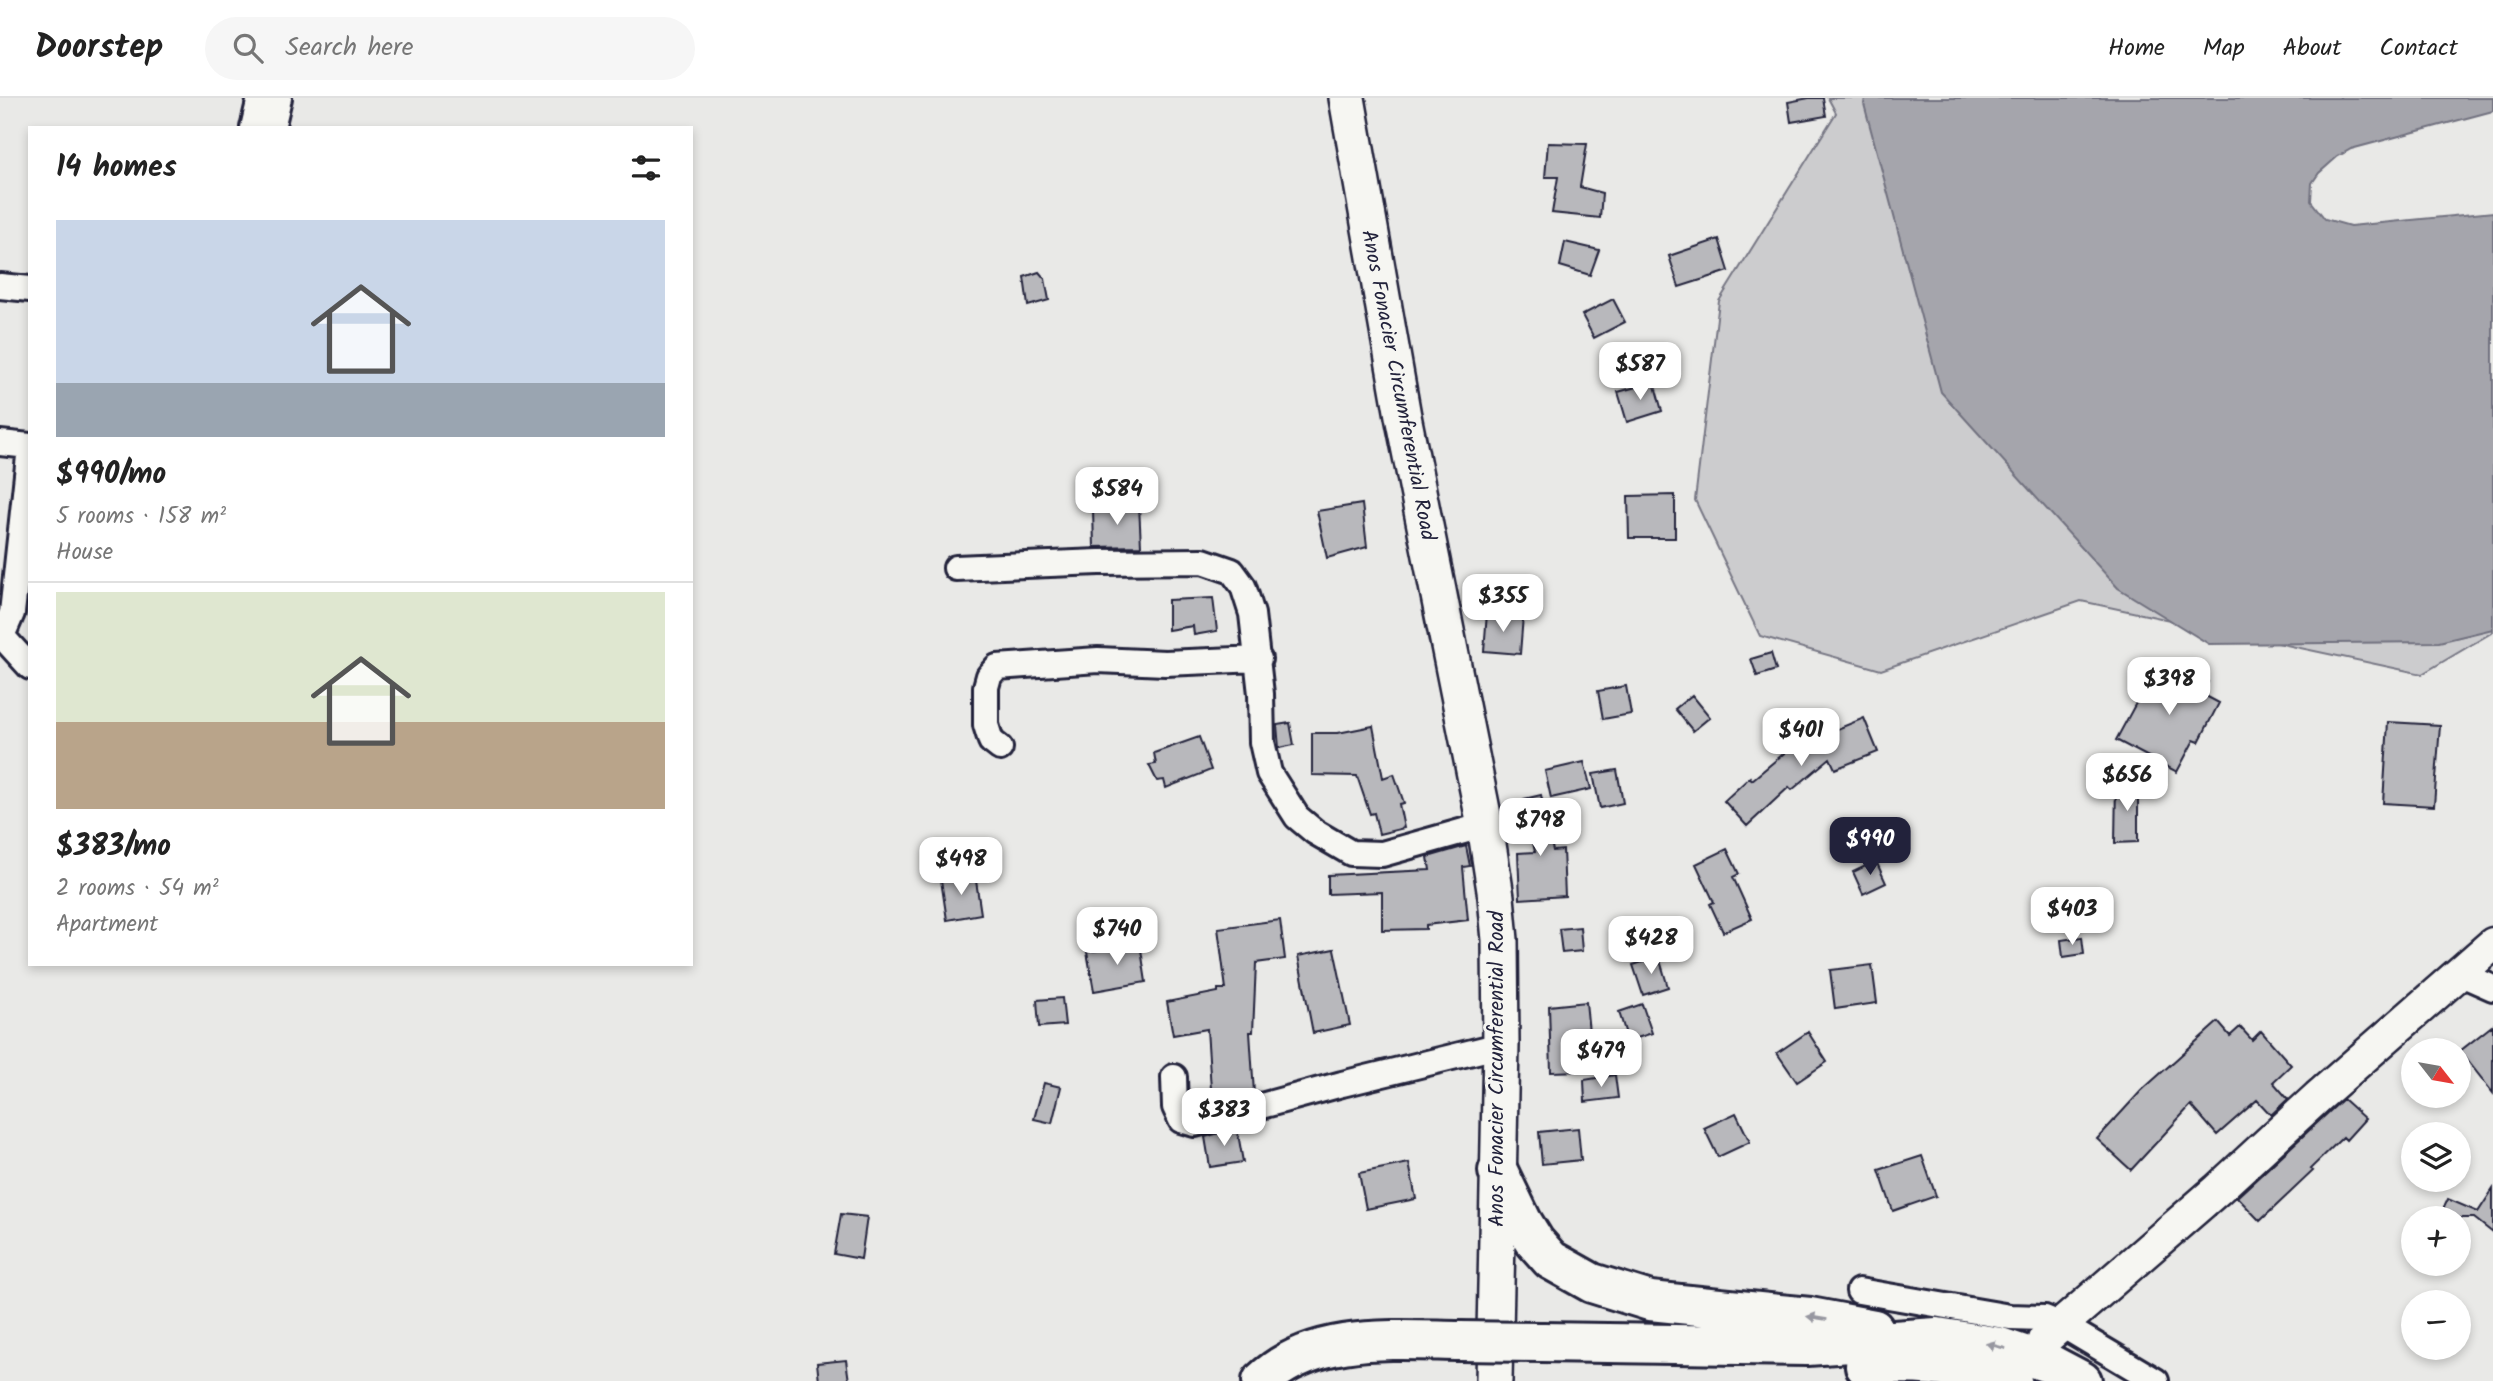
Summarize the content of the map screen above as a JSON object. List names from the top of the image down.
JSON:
{
  "streets": {
    "main road": ["Anos Fonacier Circumferential Road"]
  },
  "north": "bottom right",
  "page": {
    "header": "Doorstep",
    "search": "Search here",
    "nav": [
      "Home",
      "Map",
      "About",
      "Contact"
    ],
    "heading": "14 homes",
    "list": [
      {
        "name": "$990/mo",
        "note": "5 rooms · 158 m² · House"
      },
      {
        "name": "$383/mo",
        "note": "2 rooms · 54 m² · Apartment"
      }
    ],
    "price": [
      "$587",
      "$584",
      "$355",
      "$398",
      "$401",
      "$656",
      "$798",
      "$990",
      "$498",
      "$403",
      "$740",
      "$428",
      "$479",
      "$383"
    ],
    "map_buttons": ["+", "−"]
  }
}
